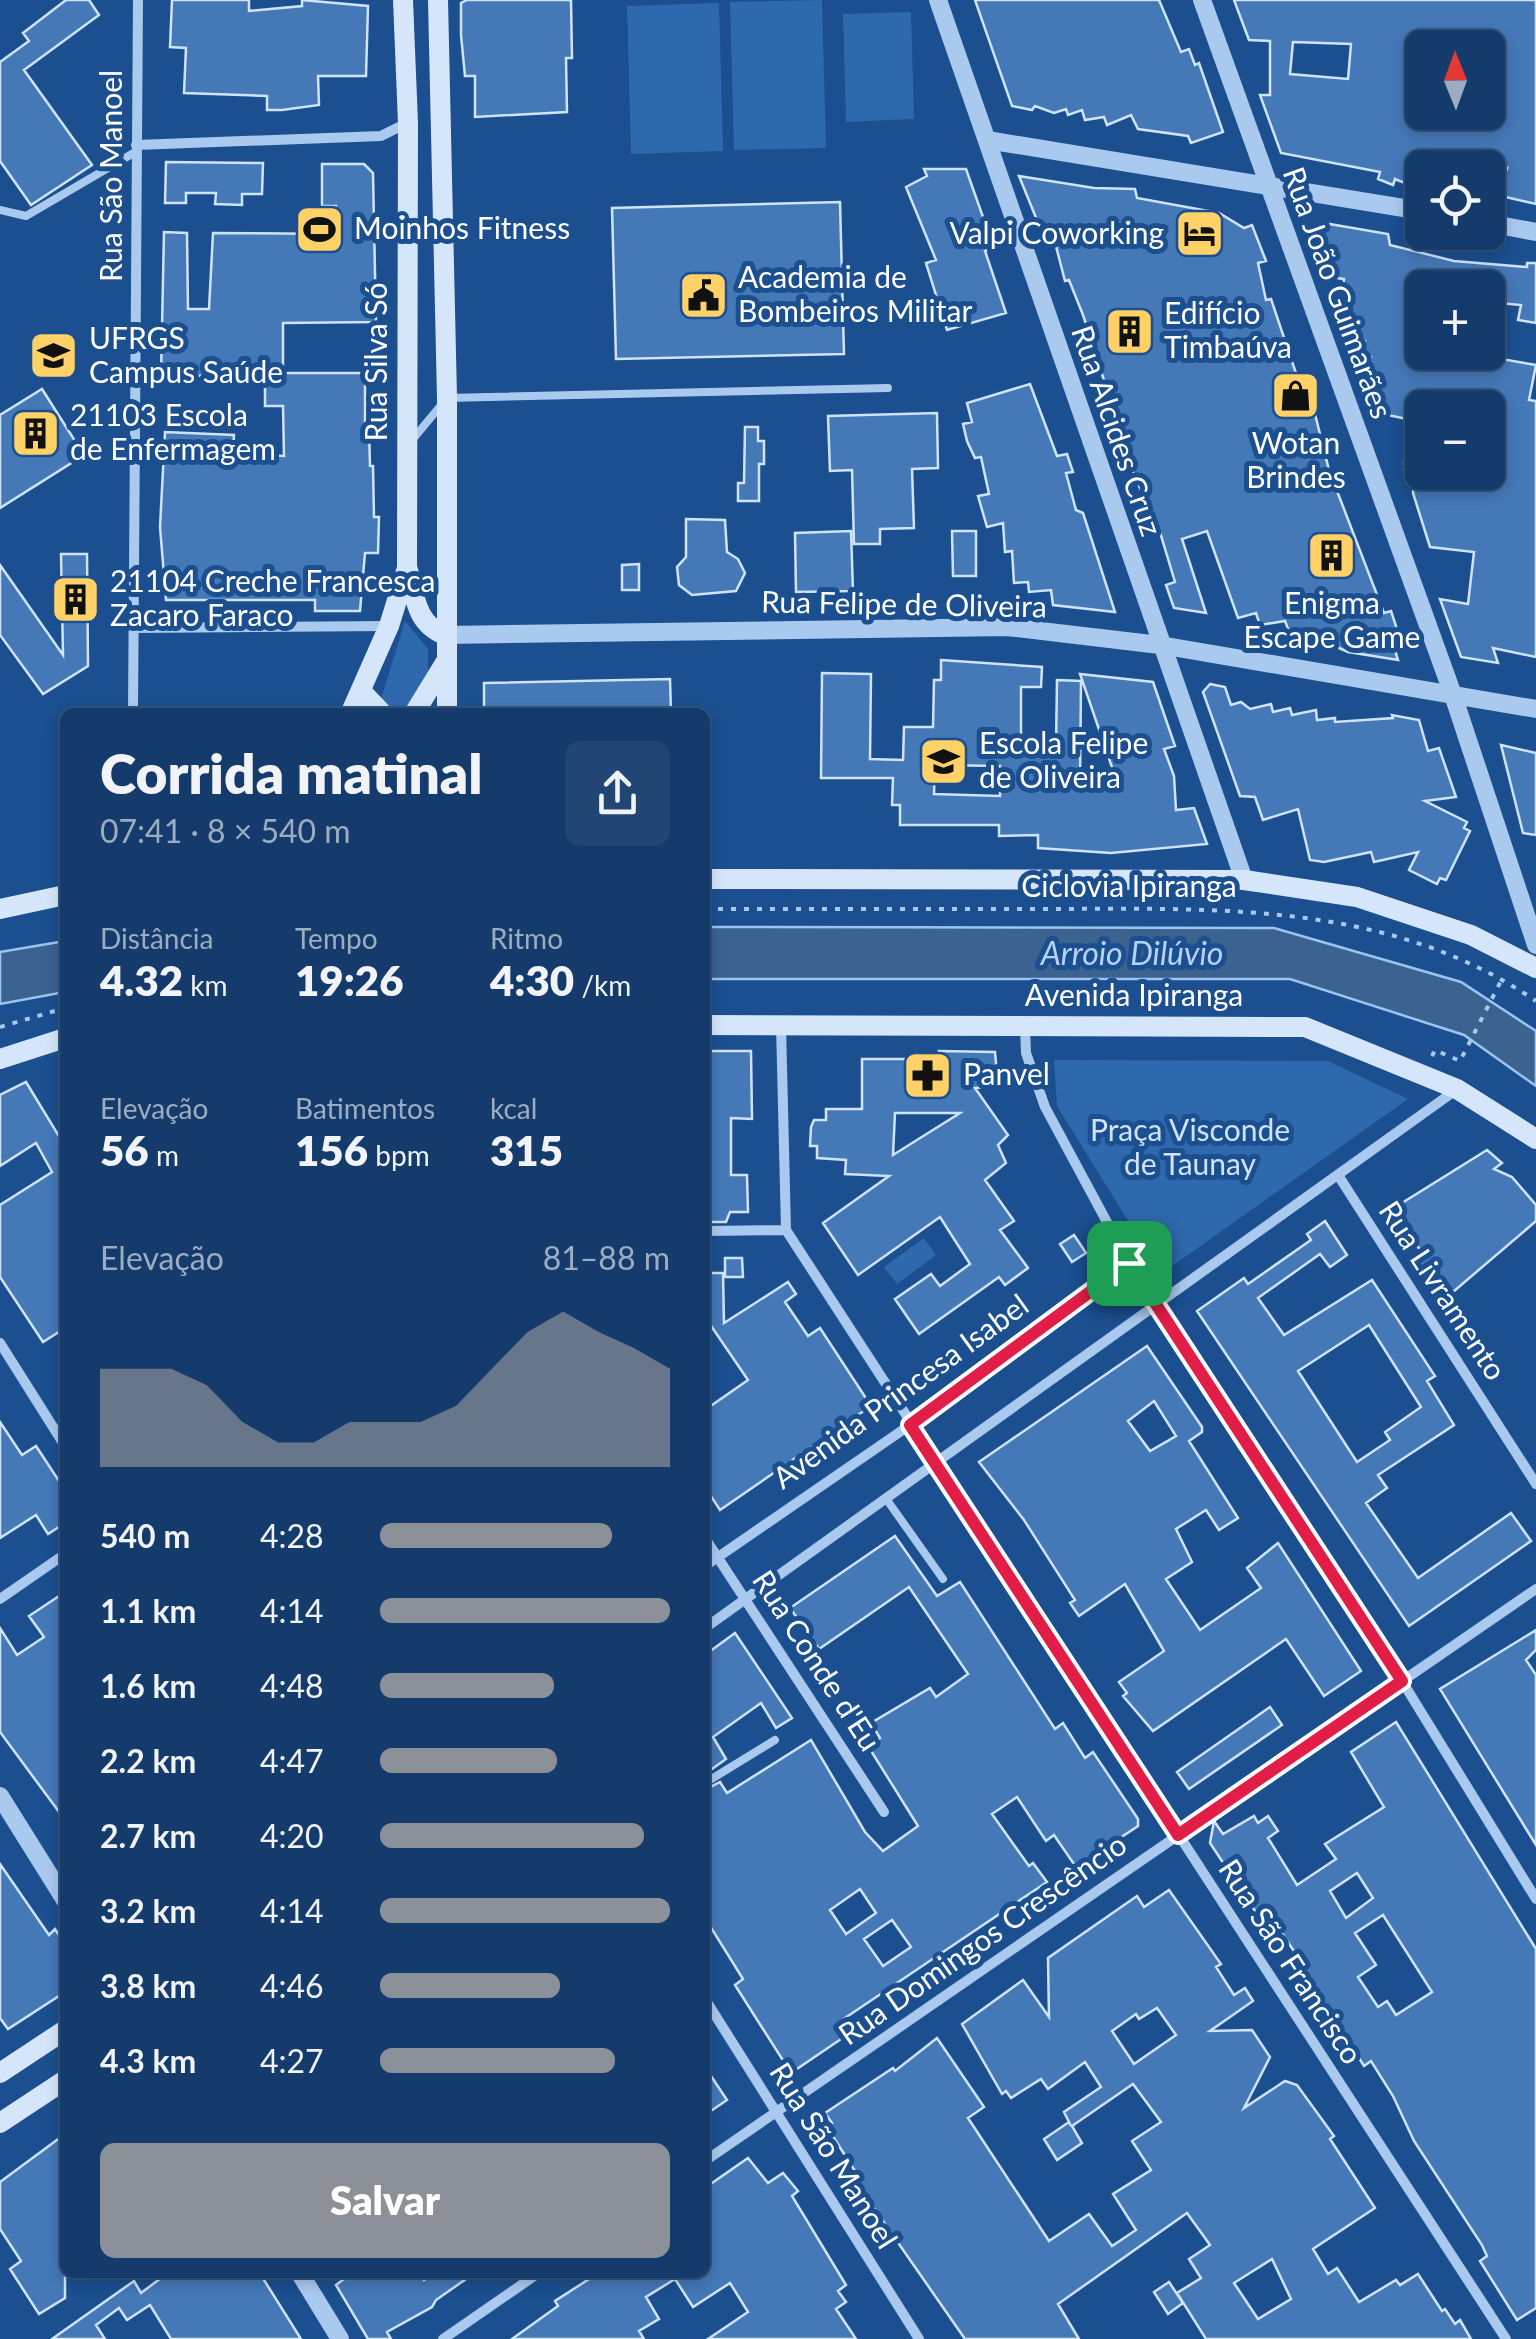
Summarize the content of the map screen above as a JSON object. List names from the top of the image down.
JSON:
{
  "streets": {
    "main road": ["Rua Silva Só", "Avenida Ipiranga"],
    "street": [
      "Rua São Manoel",
      "Rua João Guimarães",
      "Rua Alcides Cruz",
      "Rua Felipe de Oliveira",
      "Rua Livramento",
      "Avenida Princesa Isabel",
      "Rua Conde d'Eu",
      "Rua Domingos Crescêncio",
      "Rua São Francisco"
    ],
    "path": ["Ciclovia Ipiranga"]
  },
  "crossings": [
    ["Rua São Manoel", "Rua Domingos Crescêncio"],
    ["Rua João Guimarães", "Rua Felipe de Oliveira"],
    ["Rua Alcides Cruz", "Rua Felipe de Oliveira"],
    ["Avenida Princesa Isabel", "Rua Conde d'Eu"],
    ["Avenida Princesa Isabel", "Rua São Francisco"],
    ["Rua Domingos Crescêncio", "Rua São Francisco"]
  ],
  "water": ["Arroio Dilúvio"],
  "parks": ["Praça Visconde de Taunay"],
  "places": {
    "sports": ["Moinhos Fitness"],
    "hotel": ["Valpi Coworking"],
    "public building": ["Academia de Bombeiros Militar"],
    "building": [
      "Edifício Timbaúva",
      "21103 Escola de Enfermagem",
      "Enigma Escape Game",
      "21104 Creche Francesca Zacaro Faraco"
    ],
    "school or university": ["UFRGS Campus Saúde", "Escola Felipe de Oliveira"],
    "shop": ["Wotan Brindes"],
    "pharmacy": ["Panvel"]
  },
  "north": "top",
  "page": {
    "map_buttons": ["+", "−"],
    "heading": ["Corrida matinal", "07:41 · 8 × 540 m"],
    "stats": [
      ["Distância", "4.32 km"],
      ["Tempo", "19:26"],
      ["Ritmo", "4:30 /km"],
      ["Elevação", "56 m"],
      ["Batimentos", "156 bpm"],
      ["kcal", "315"]
    ],
    "chart": ["Elevação", "81–88 m"],
    "list": [
      {
        "name": "540 m",
        "note": "4:28"
      },
      {
        "name": "1.1 km",
        "note": "4:14"
      },
      {
        "name": "1.6 km",
        "note": "4:48"
      },
      {
        "name": "2.2 km",
        "note": "4:47"
      },
      {
        "name": "2.7 km",
        "note": "4:20"
      },
      {
        "name": "3.2 km",
        "note": "4:14"
      },
      {
        "name": "3.8 km",
        "note": "4:46"
      },
      {
        "name": "4.3 km",
        "note": "4:27"
      }
    ],
    "buttons": "Salvar"
  }
}
